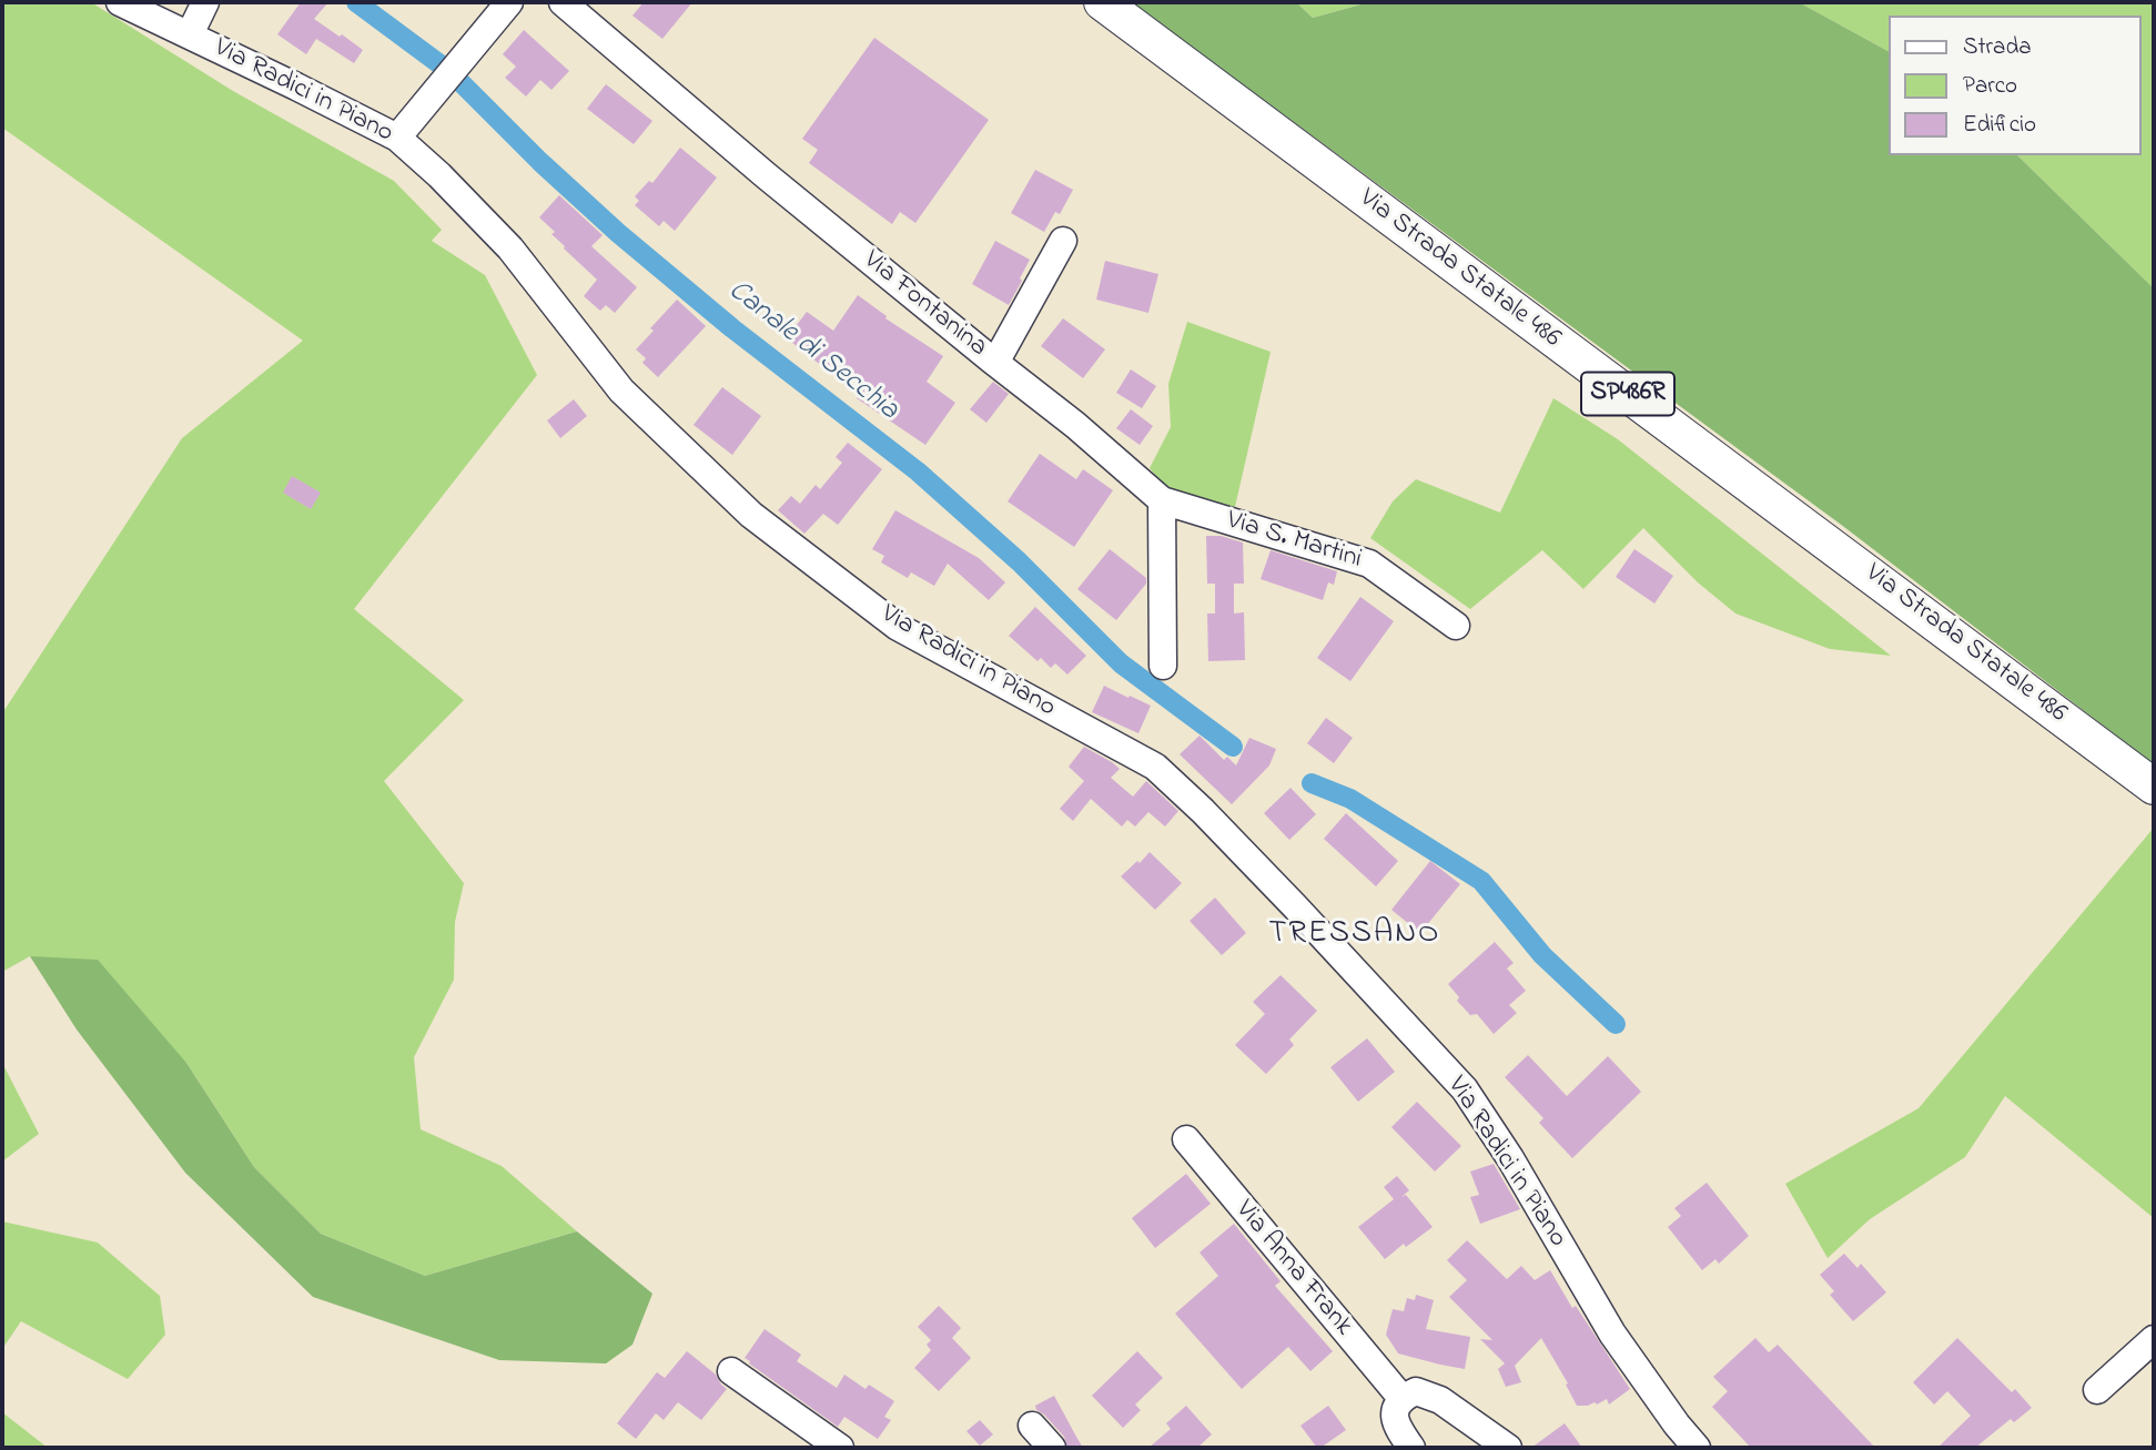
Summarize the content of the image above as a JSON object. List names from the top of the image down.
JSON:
{
  "streets": {
    "main road": ["Via Strada Statale 486", "SP486R"],
    "street": [
      "Via Radici in Piano",
      "Via Fontanina",
      "Via S. Martini",
      "Via Anna Frank"
    ]
  },
  "crossings": [
    ["Via Fontanina", "Via S. Martini"]
  ],
  "districts": ["TRESSANO"],
  "water": ["Canale di Secchia"],
  "legend": ["Strada", "Parco", "Edificio"]
}
